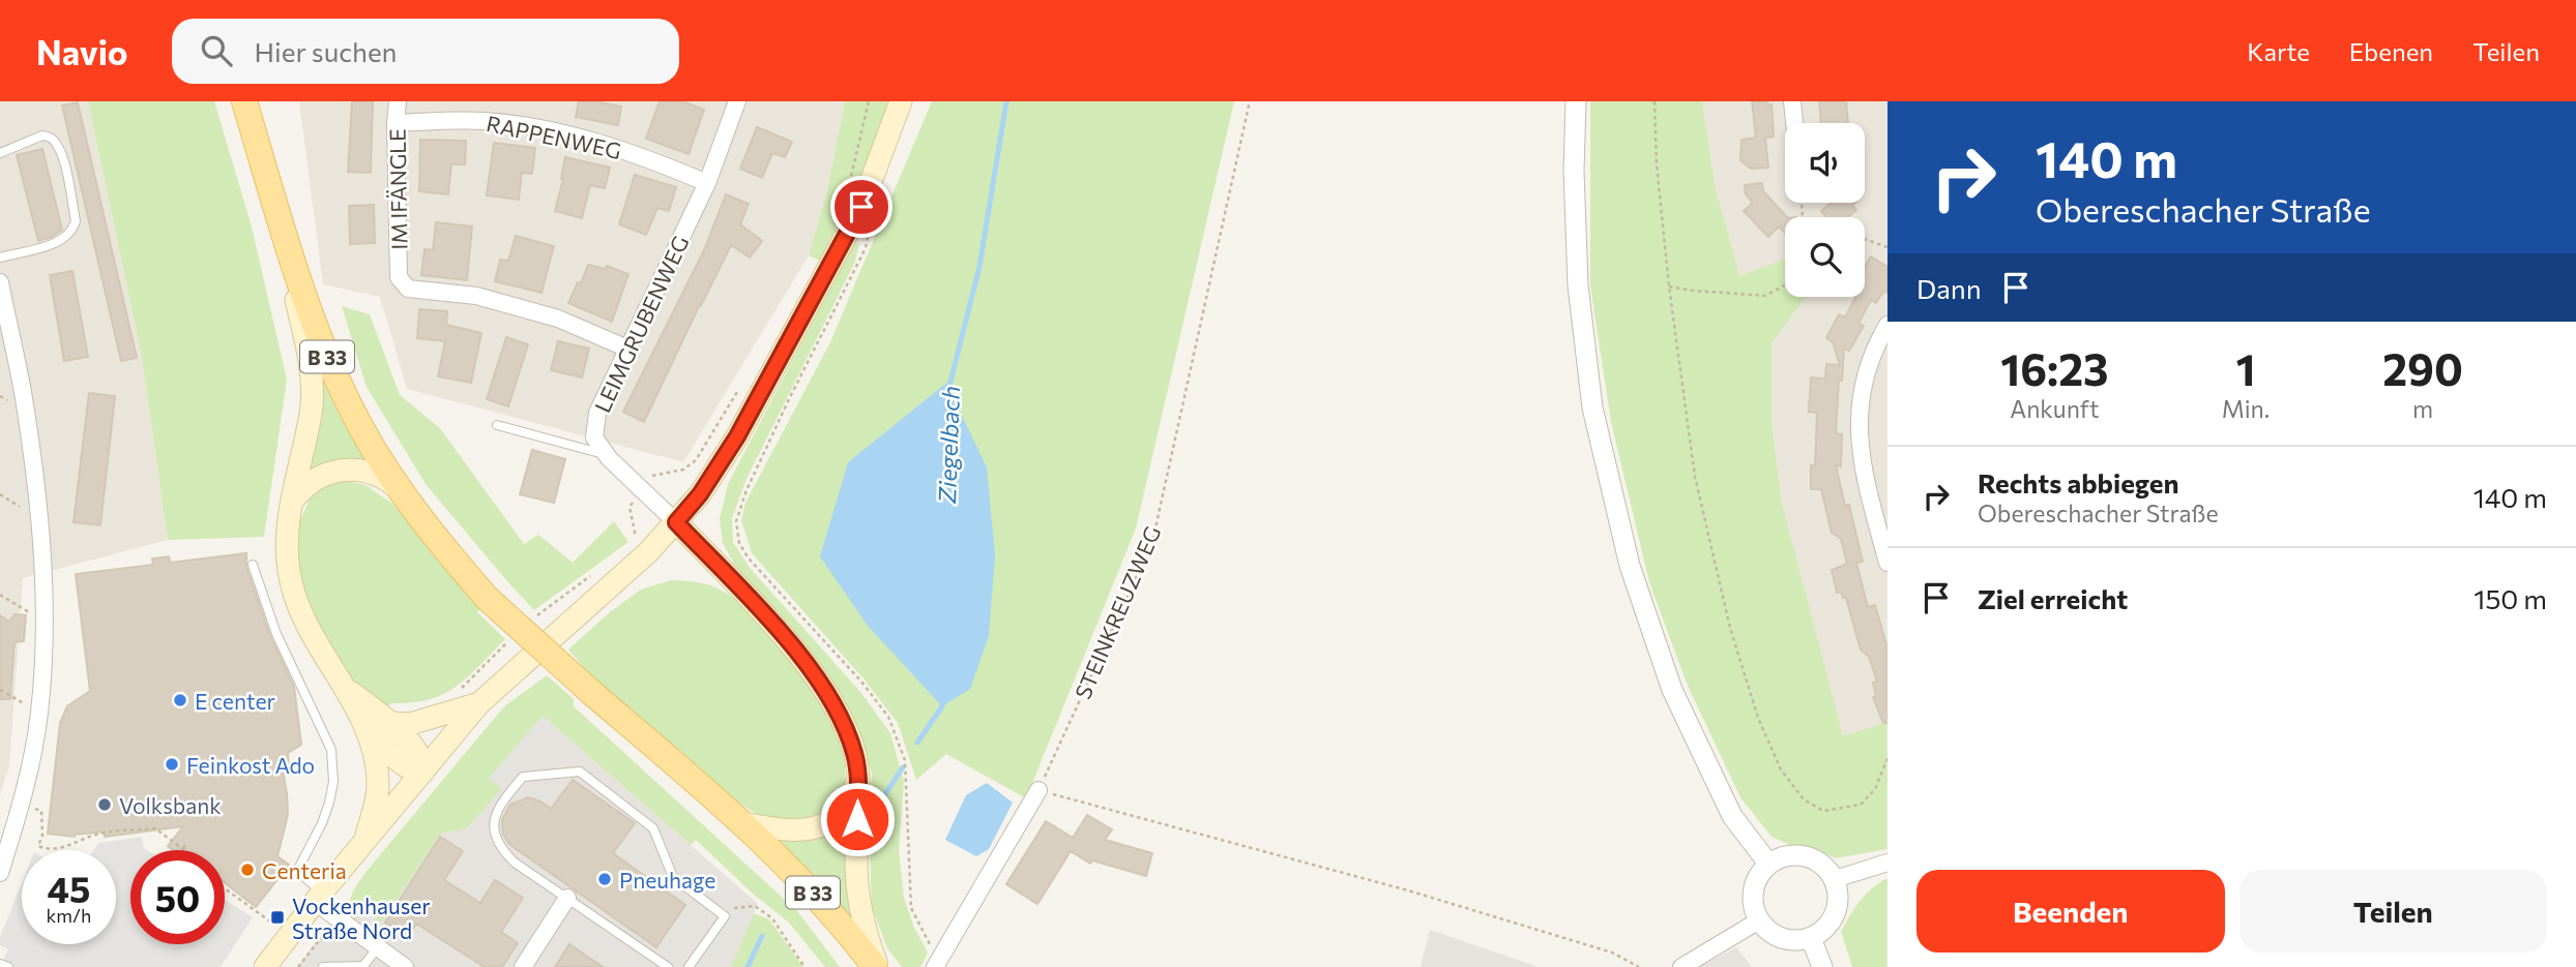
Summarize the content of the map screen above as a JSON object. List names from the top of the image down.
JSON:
{
  "streets": {
    "main road": ["B 33"],
    "street": ["RAPPENWEG", "IM IFÄNGLE", "LEIMGRUBENWEG"],
    "path": ["STEINKREUZWEG"]
  },
  "crossings": [
    ["RAPPENWEG", "IM IFÄNGLE"],
    ["RAPPENWEG", "LEIMGRUBENWEG"],
    ["IM IFÄNGLE", "LEIMGRUBENWEG"]
  ],
  "water": ["Ziegelbach"],
  "places": {
    "other": [
      "E center",
      "Feinkost Ado",
      "Volksbank",
      "Centeria",
      "Pneuhage"
    ],
    "transit": ["Vockenhauser Straße Nord"]
  },
  "page": {
    "header": "Navio",
    "search": "Hier suchen",
    "nav": ["Karte", "Ebenen", "Teilen"],
    "turn": ["140 m", "Obereschacher Straße"],
    "then": "Dann",
    "eta": [
      "16:23",
      "Ankunft",
      "1",
      "Min.",
      "290",
      "m"
    ],
    "list": [
      {
        "name": "Rechts abbiegen",
        "note": "Obereschacher Straße",
        "value": "140 m"
      },
      {
        "name": "Ziel erreicht",
        "value": "150 m"
      }
    ],
    "speed": "45 km/h",
    "limit": "50",
    "buttons": ["Beenden", "Teilen"]
  }
}
